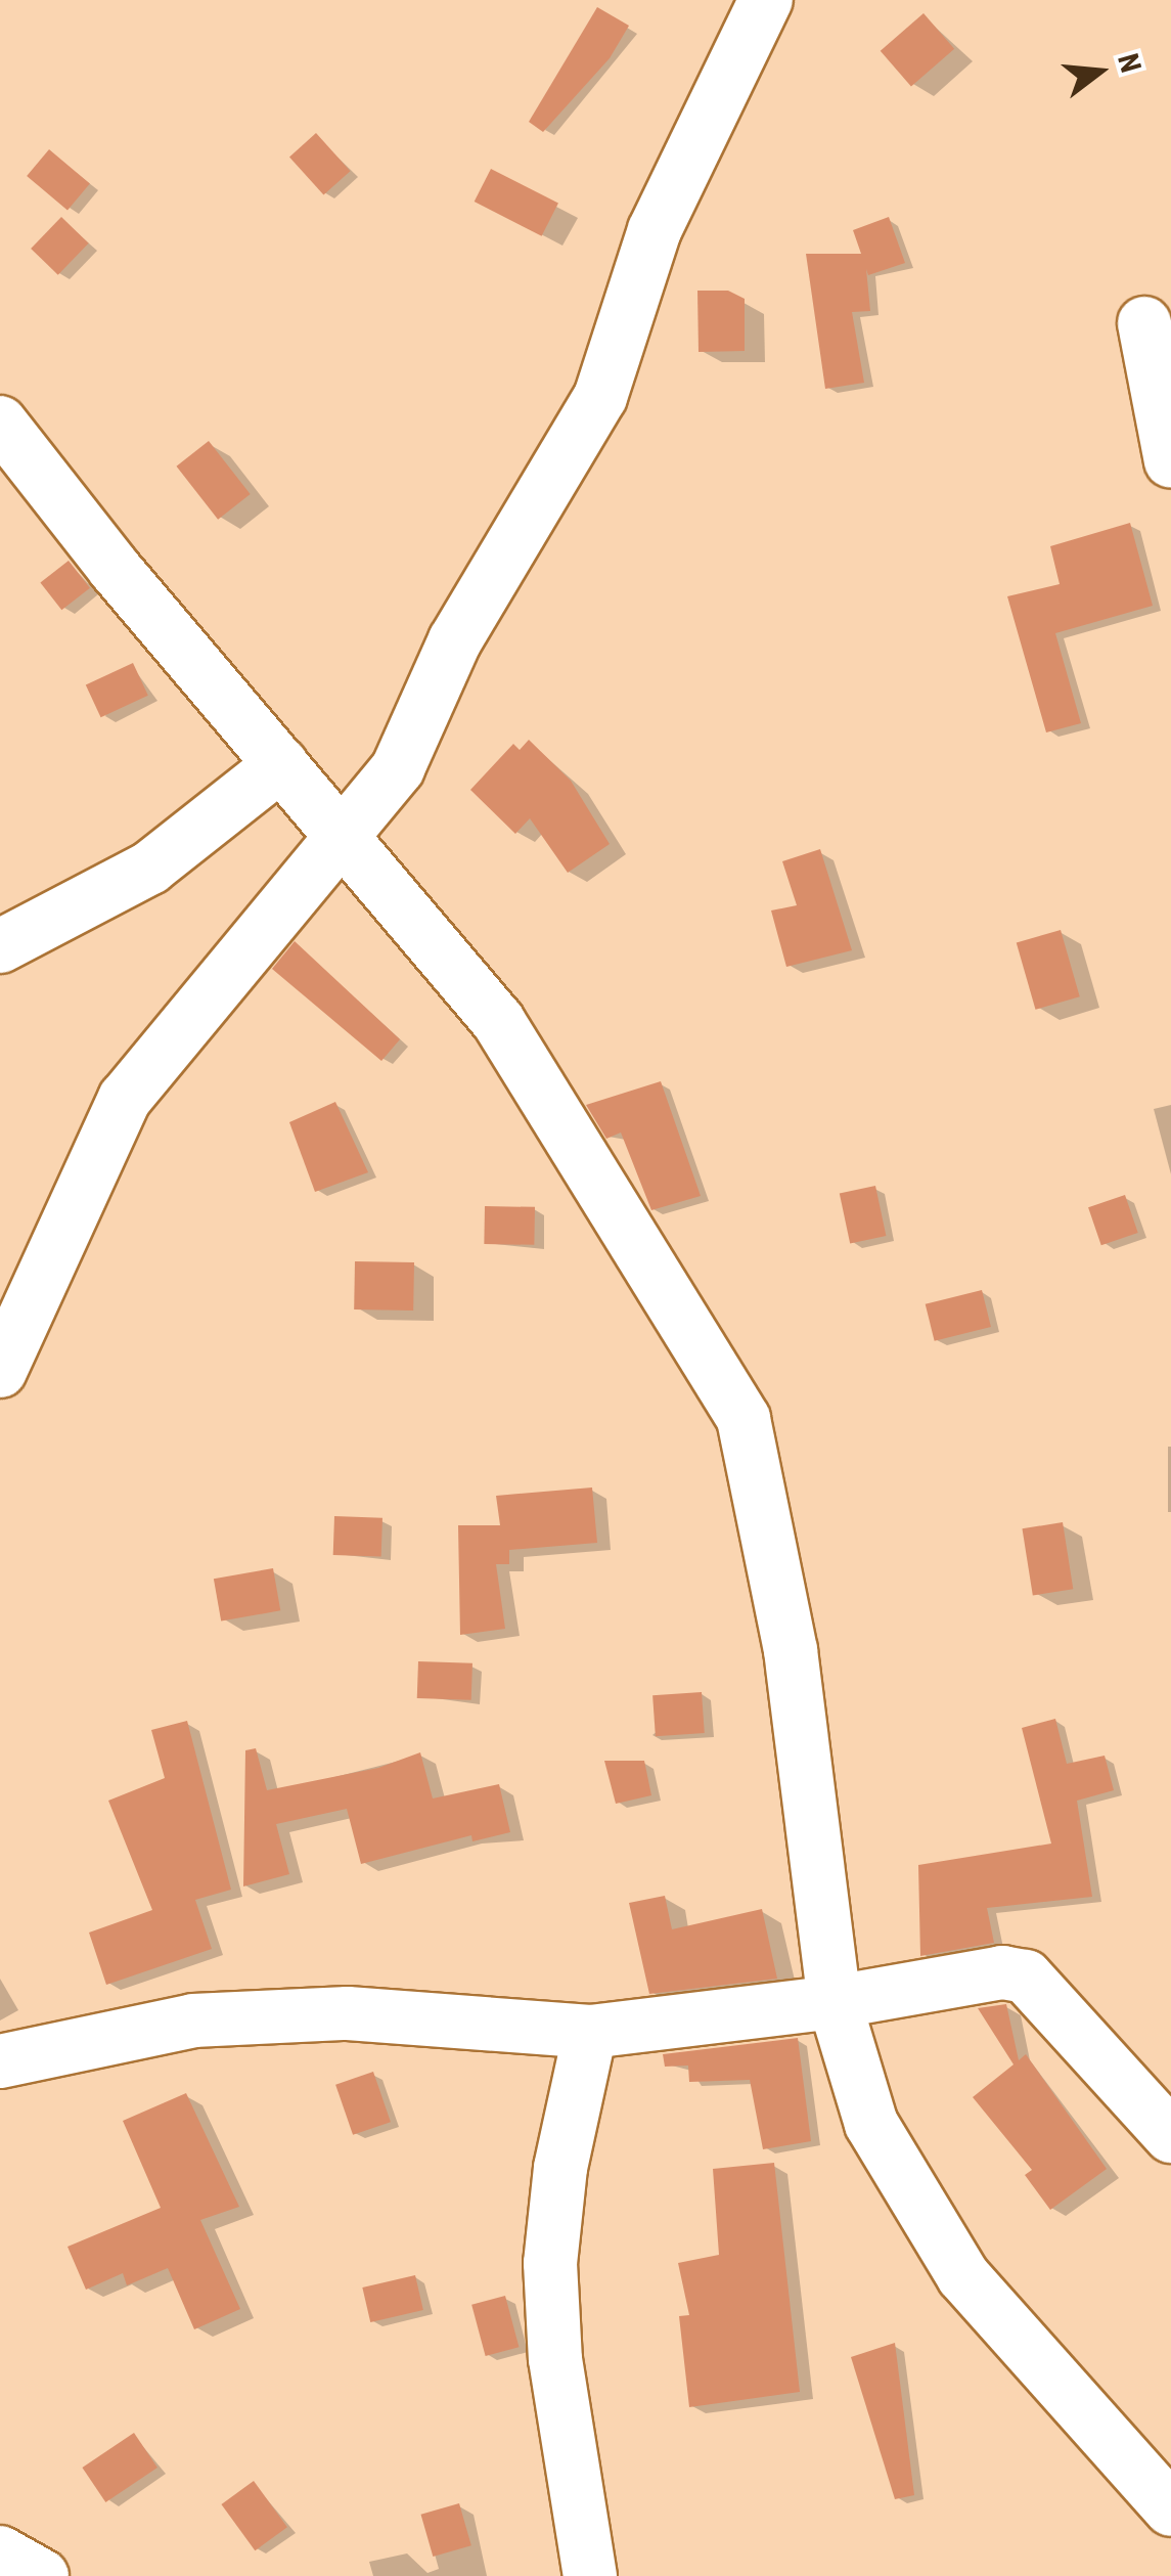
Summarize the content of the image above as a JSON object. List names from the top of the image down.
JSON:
{
  "north": "right"
}
